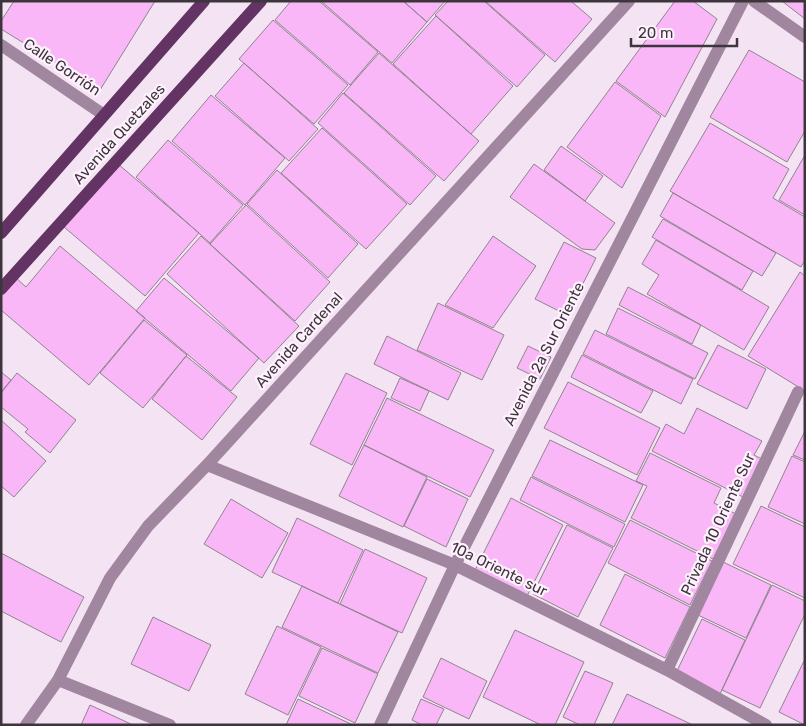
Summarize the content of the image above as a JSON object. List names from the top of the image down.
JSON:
{
  "streets": {
    "main road": ["Avenida Quetzales"],
    "street": [
      "Calle Gorrión",
      "Avenida Cardenal",
      "Avenida 2a Sur Oriente",
      "Privada 10 Oriente Sur",
      "10a Oriente sur"
    ]
  },
  "crossings": [
    ["Calle Gorrión", "Avenida Quetzales"],
    ["Avenida Cardenal", "10a Oriente sur"],
    ["Avenida 2a Sur Oriente", "10a Oriente sur"],
    ["Privada 10 Oriente Sur", "10a Oriente sur"]
  ],
  "scale_bar": "20 m"
}
